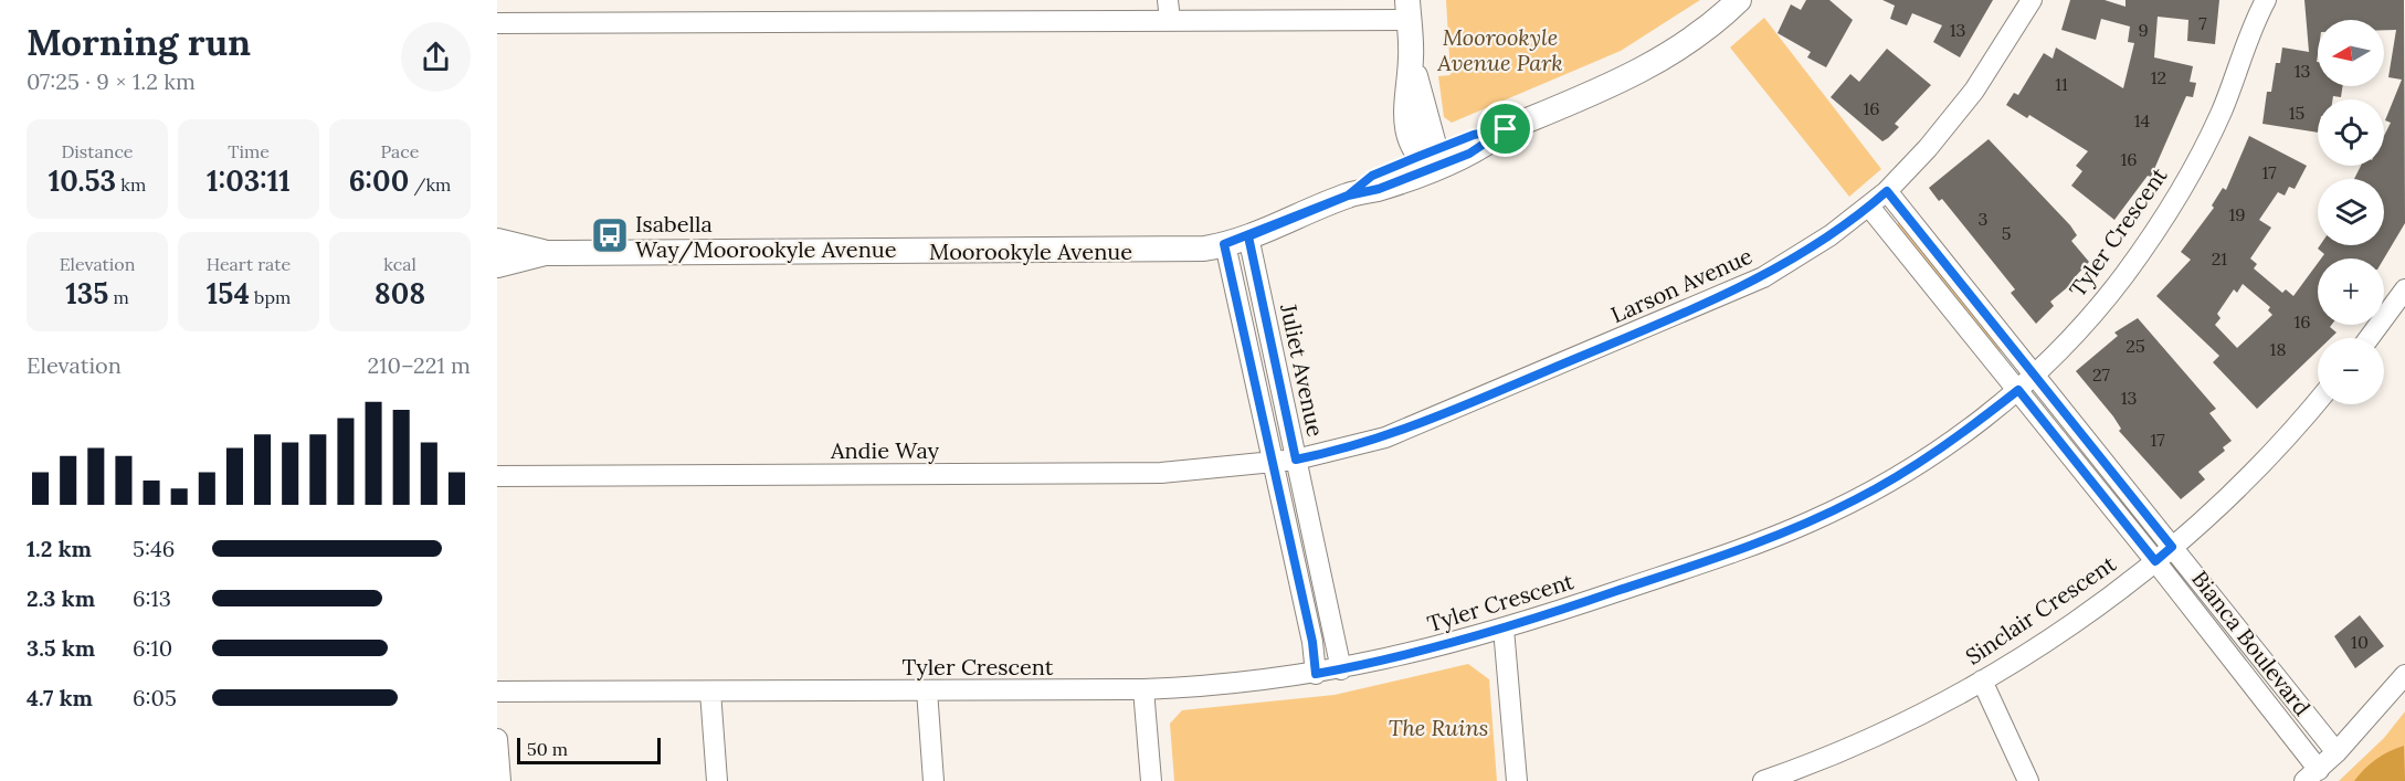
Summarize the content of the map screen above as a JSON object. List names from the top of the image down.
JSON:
{
  "streets": {
    "street": [
      "Tyler Crescent",
      "Moorookyle Avenue",
      "Larson Avenue",
      "Juliet Avenue",
      "Andie Way",
      "Sinclair Crescent",
      "Bianca Boulevard"
    ]
  },
  "crossings": [
    ["Tyler Crescent", "Juliet Avenue"],
    ["Tyler Crescent", "Bianca Boulevard"],
    ["Moorookyle Avenue", "Juliet Avenue"],
    ["Larson Avenue", "Juliet Avenue"],
    ["Larson Avenue", "Andie Way"],
    ["Larson Avenue", "Bianca Boulevard"],
    ["Sinclair Crescent", "Bianca Boulevard"]
  ],
  "parks": ["Moorookyle Avenue Park", "The Ruins"],
  "places": {
    "bus stop": ["Isabella Way/Moorookyle Avenue"]
  },
  "house_numbers": [
    "7",
    "13",
    "9",
    "13",
    "12",
    "11",
    "16",
    "15",
    "14",
    "16",
    "17",
    "19",
    "3",
    "5",
    "21",
    "16",
    "25",
    "18",
    "27",
    "13",
    "17",
    "10"
  ],
  "scale_bar": "50 m",
  "north": "left",
  "page": {
    "heading": ["Morning run", "07:25 · 9 × 1.2 km"],
    "map_buttons": ["+", "−"],
    "stats": [
      ["Distance", "10.53 km"],
      ["Time", "1:03:11"],
      ["Pace", "6:00 /km"],
      ["Elevation", "135 m"],
      ["Heart rate", "154 bpm"],
      ["kcal", "808"]
    ],
    "chart": ["Elevation", "210–221 m"],
    "list": [
      {
        "name": "1.2 km",
        "note": "5:46"
      },
      {
        "name": "2.3 km",
        "note": "6:13"
      },
      {
        "name": "3.5 km",
        "note": "6:10"
      },
      {
        "name": "4.7 km",
        "note": "6:05"
      }
    ],
    "scale": "50 m"
  }
}
